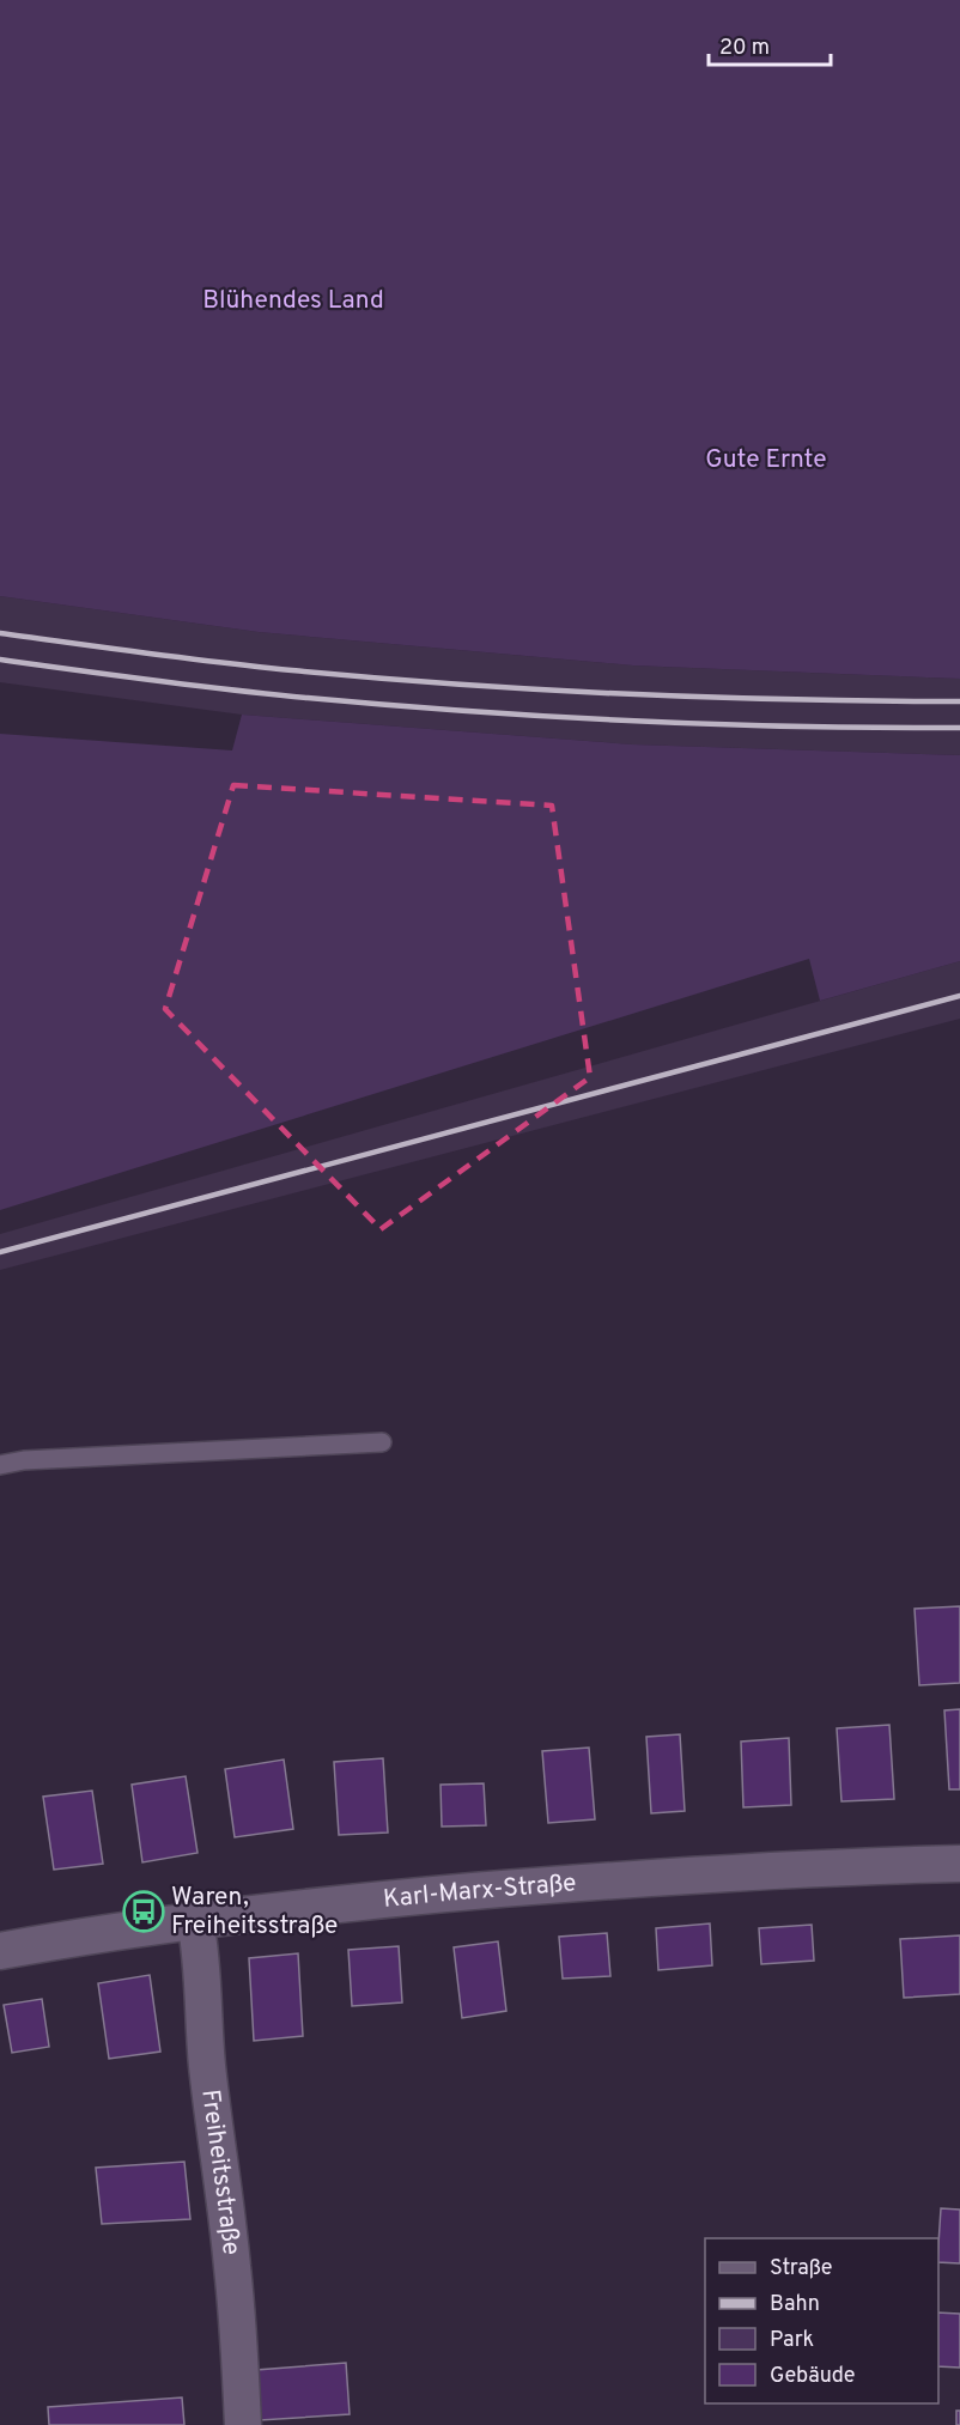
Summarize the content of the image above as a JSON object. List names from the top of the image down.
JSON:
{
  "streets": {
    "street": ["Karl-Marx-Straße", "Freiheitsstraße"]
  },
  "crossings": [
    ["Karl-Marx-Straße", "Freiheitsstraße"]
  ],
  "parks": ["Blühendes Land", "Gute Ernte"],
  "places": {
    "bus stop": ["Waren, Freiheitsstraße"]
  },
  "legend": [
    "Straße",
    "Bahn",
    "Park",
    "Gebäude"
  ],
  "scale_bar": "20 m"
}
